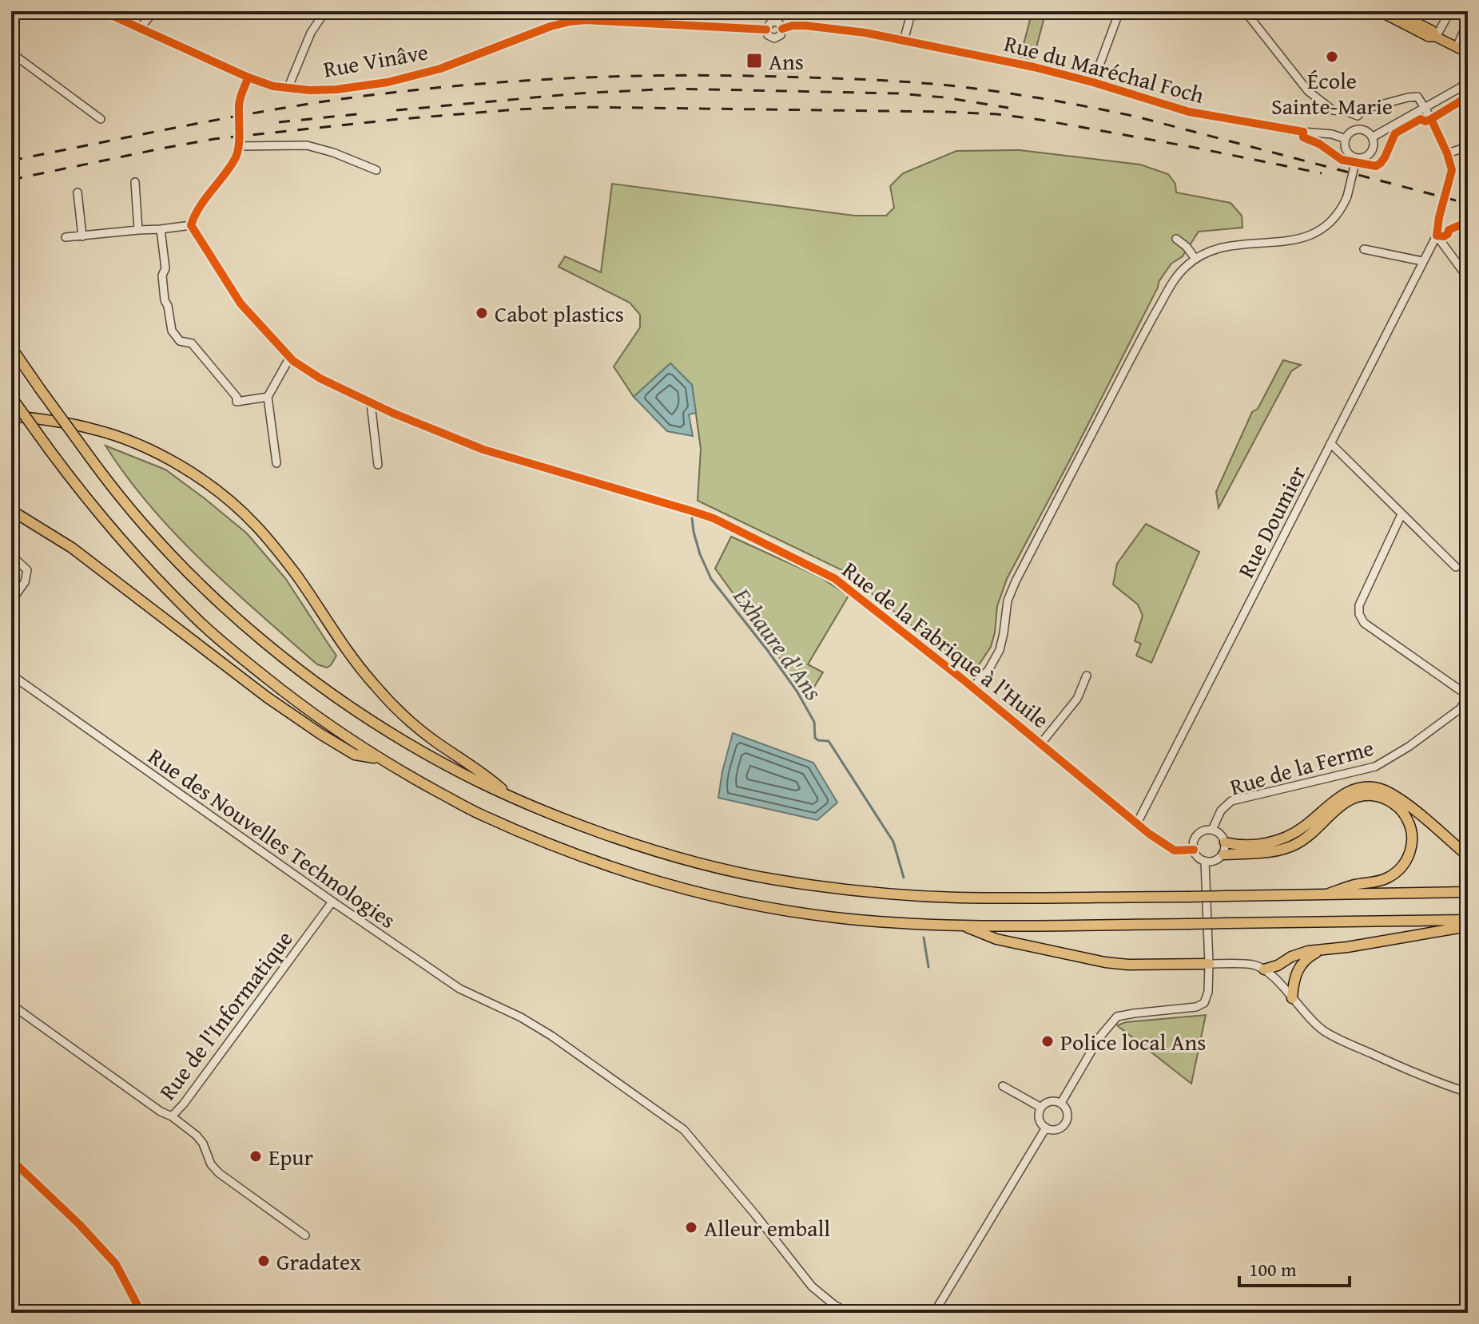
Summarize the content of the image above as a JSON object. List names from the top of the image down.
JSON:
{
  "streets": {
    "street": [
      "Rue Vinâve",
      "Rue du Maréchal Foch",
      "Rue Doumier",
      "Rue de la Fabrique à l'Huile",
      "Rue de la Ferme",
      "Rue des Nouvelles Technologies",
      "Rue de l'Informatique"
    ]
  },
  "crossings": [
    ["Rue Vinâve", "Rue du Maréchal Foch"],
    ["Rue Doumier", "Rue de la Fabrique à l'Huile"],
    ["Rue de la Fabrique à l'Huile", "Rue de la Ferme"],
    ["Rue des Nouvelles Technologies", "Rue de l'Informatique"]
  ],
  "water": ["Exhaure d'Ans"],
  "places": {
    "other": [
      "École Sainte-Marie",
      "Cabot plastics",
      "Police local Ans",
      "Epur",
      "Alleur emball",
      "Gradatex"
    ],
    "transit": ["Ans"]
  },
  "scale_bar": "100 m"
}
